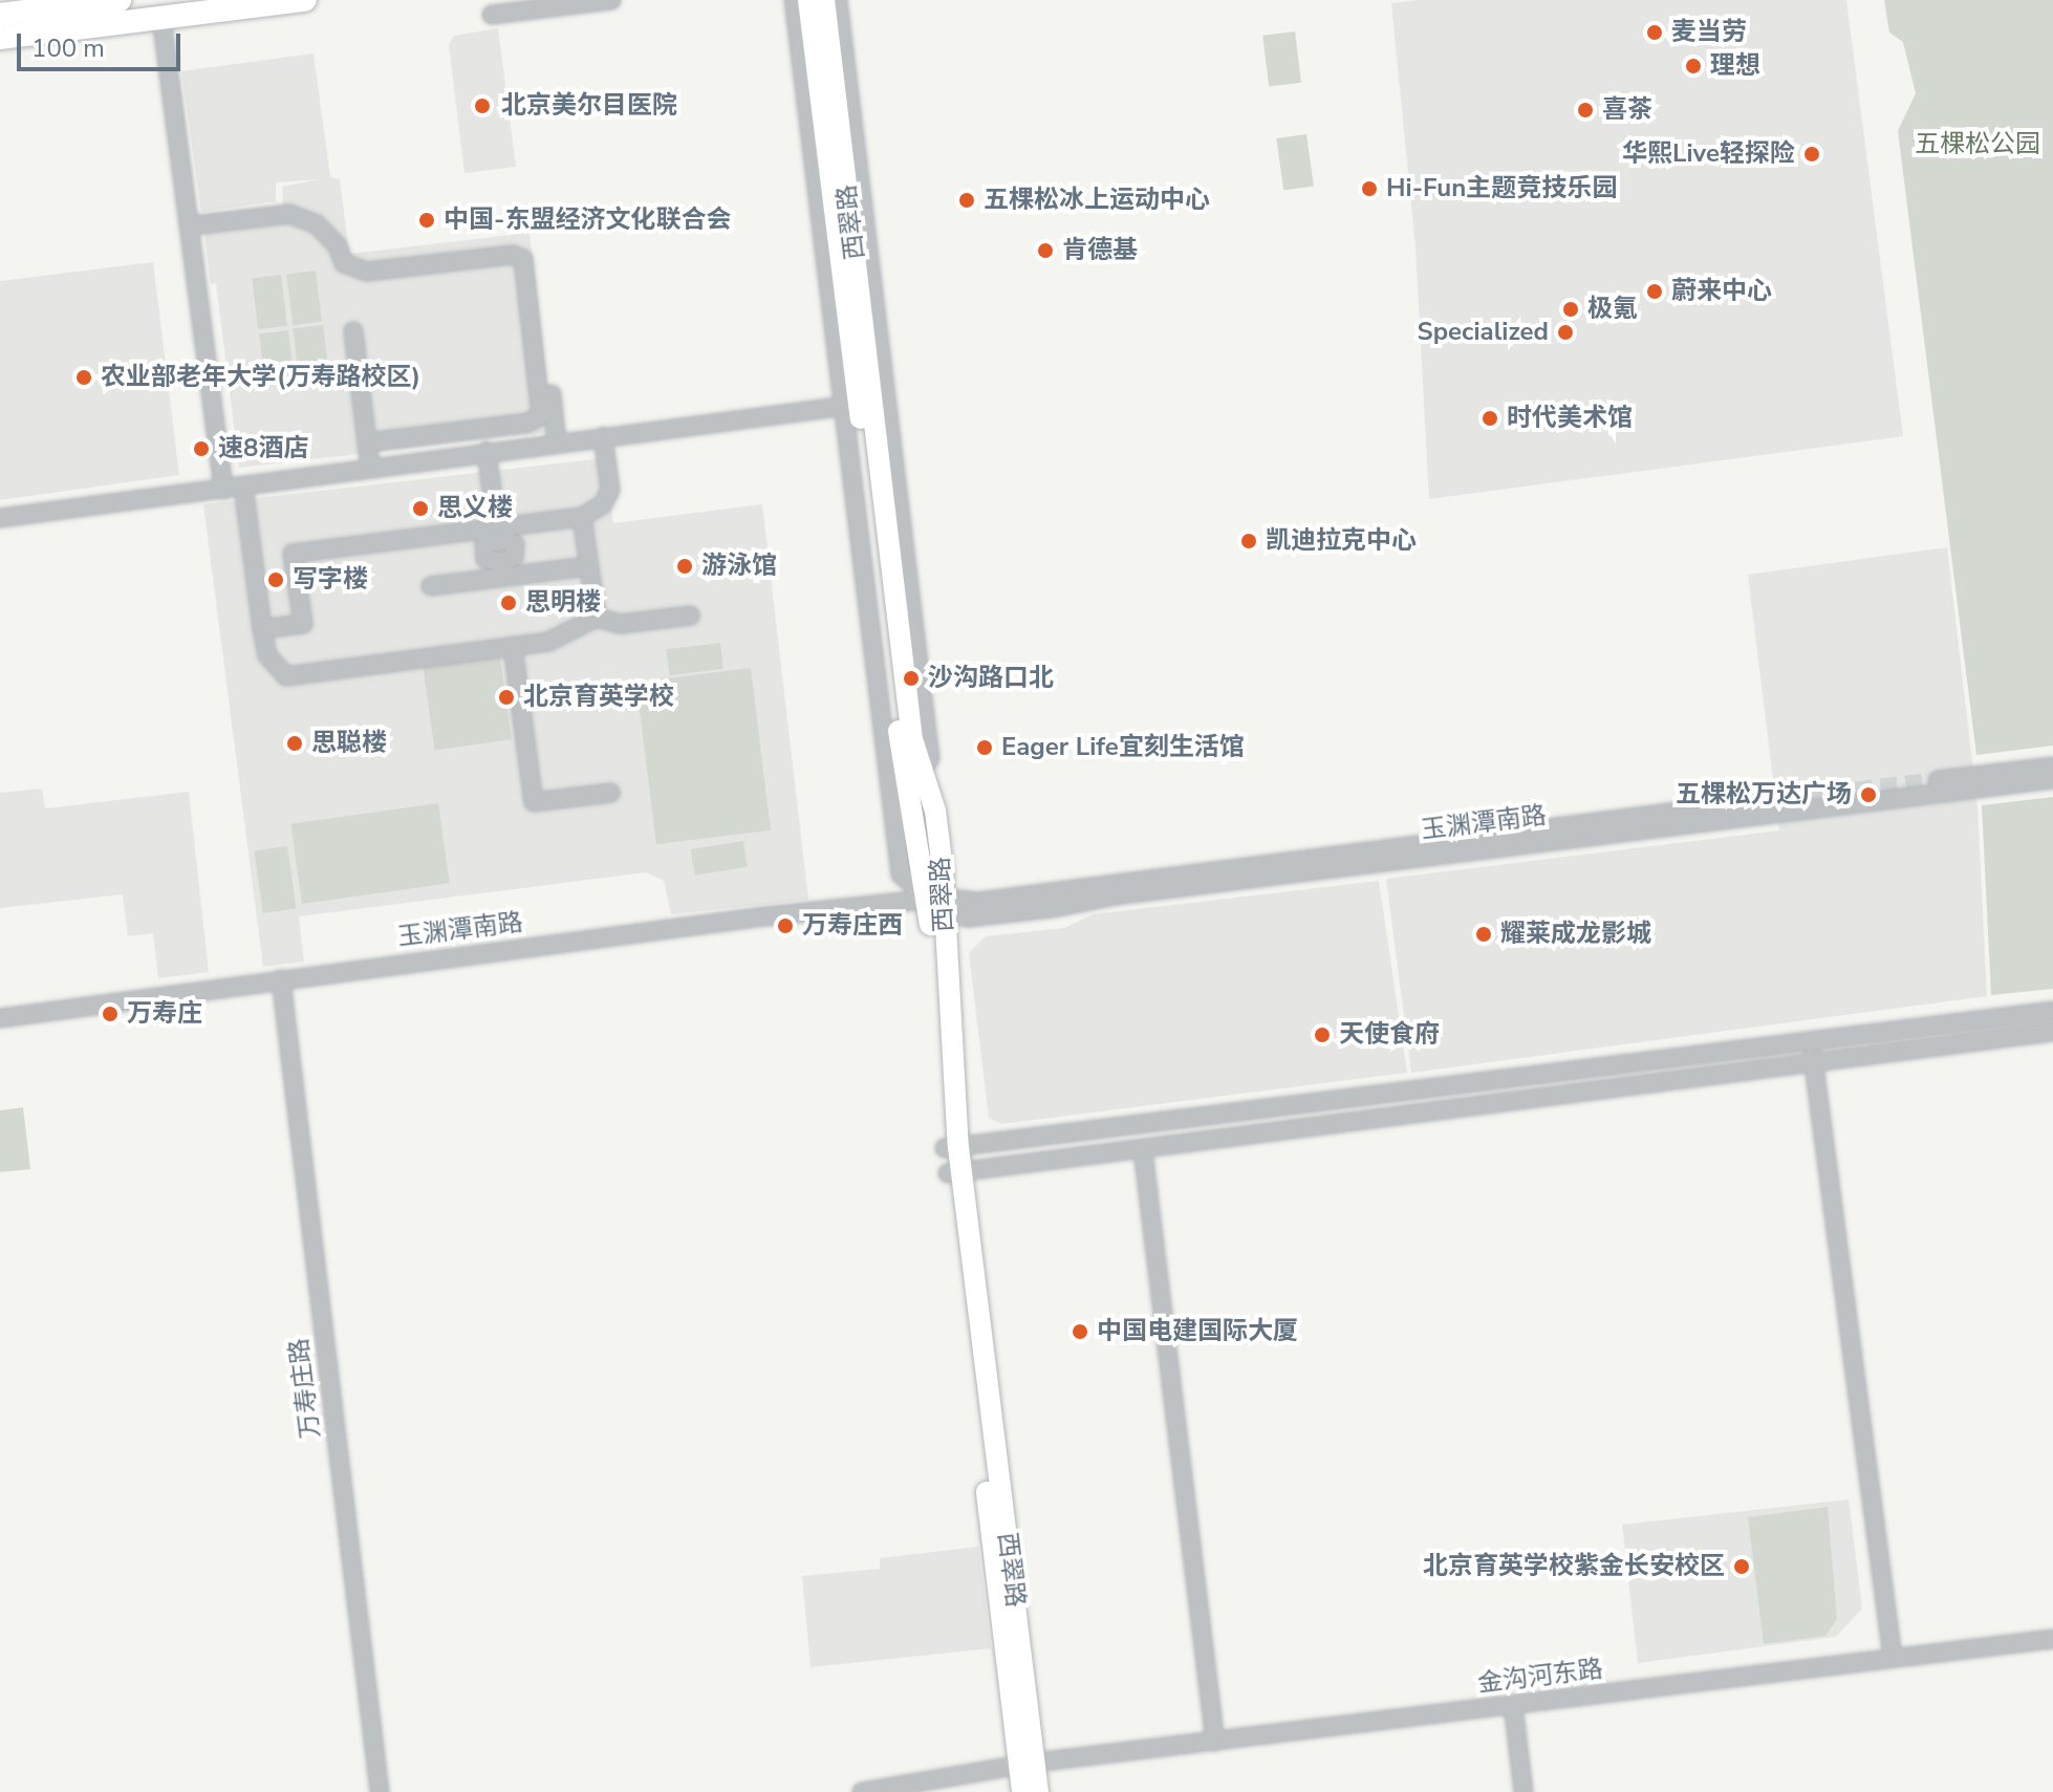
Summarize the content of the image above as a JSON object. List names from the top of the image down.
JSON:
{
  "streets": {
    "main road": ["西翠路"],
    "street": ["玉渊潭南路", "万寿庄路", "金沟河东路"]
  },
  "crossings": [
    ["西翠路", "玉渊潭南路"],
    ["西翠路", "金沟河东路"],
    ["玉渊潭南路", "万寿庄路"]
  ],
  "parks": ["五棵松公园"],
  "places": [
    "麦当劳",
    "理想",
    "北京美尔目医院",
    "喜茶",
    "华熙Live轻探险",
    "Hi-Fun主题竞技乐园",
    "五棵松冰上运动中心",
    "中国-东盟经济文化联合会",
    "肯德基",
    "蔚来中心",
    "极氪",
    "Specialized",
    "农业部老年大学(万寿路校区)",
    "时代美术馆",
    "速8酒店",
    "思义楼",
    "凯迪拉克中心",
    "游泳馆",
    "写字楼",
    "思明楼",
    "沙沟路口北",
    "北京育英学校",
    "思聪楼",
    "Eager Life宜刻生活馆",
    "五棵松万达广场",
    "万寿庄西",
    "耀莱成龙影城",
    "万寿庄",
    "天使食府",
    "中国电建国际大厦",
    "北京育英学校紫金长安校区"
  ],
  "scale_bar": "100 m"
}
